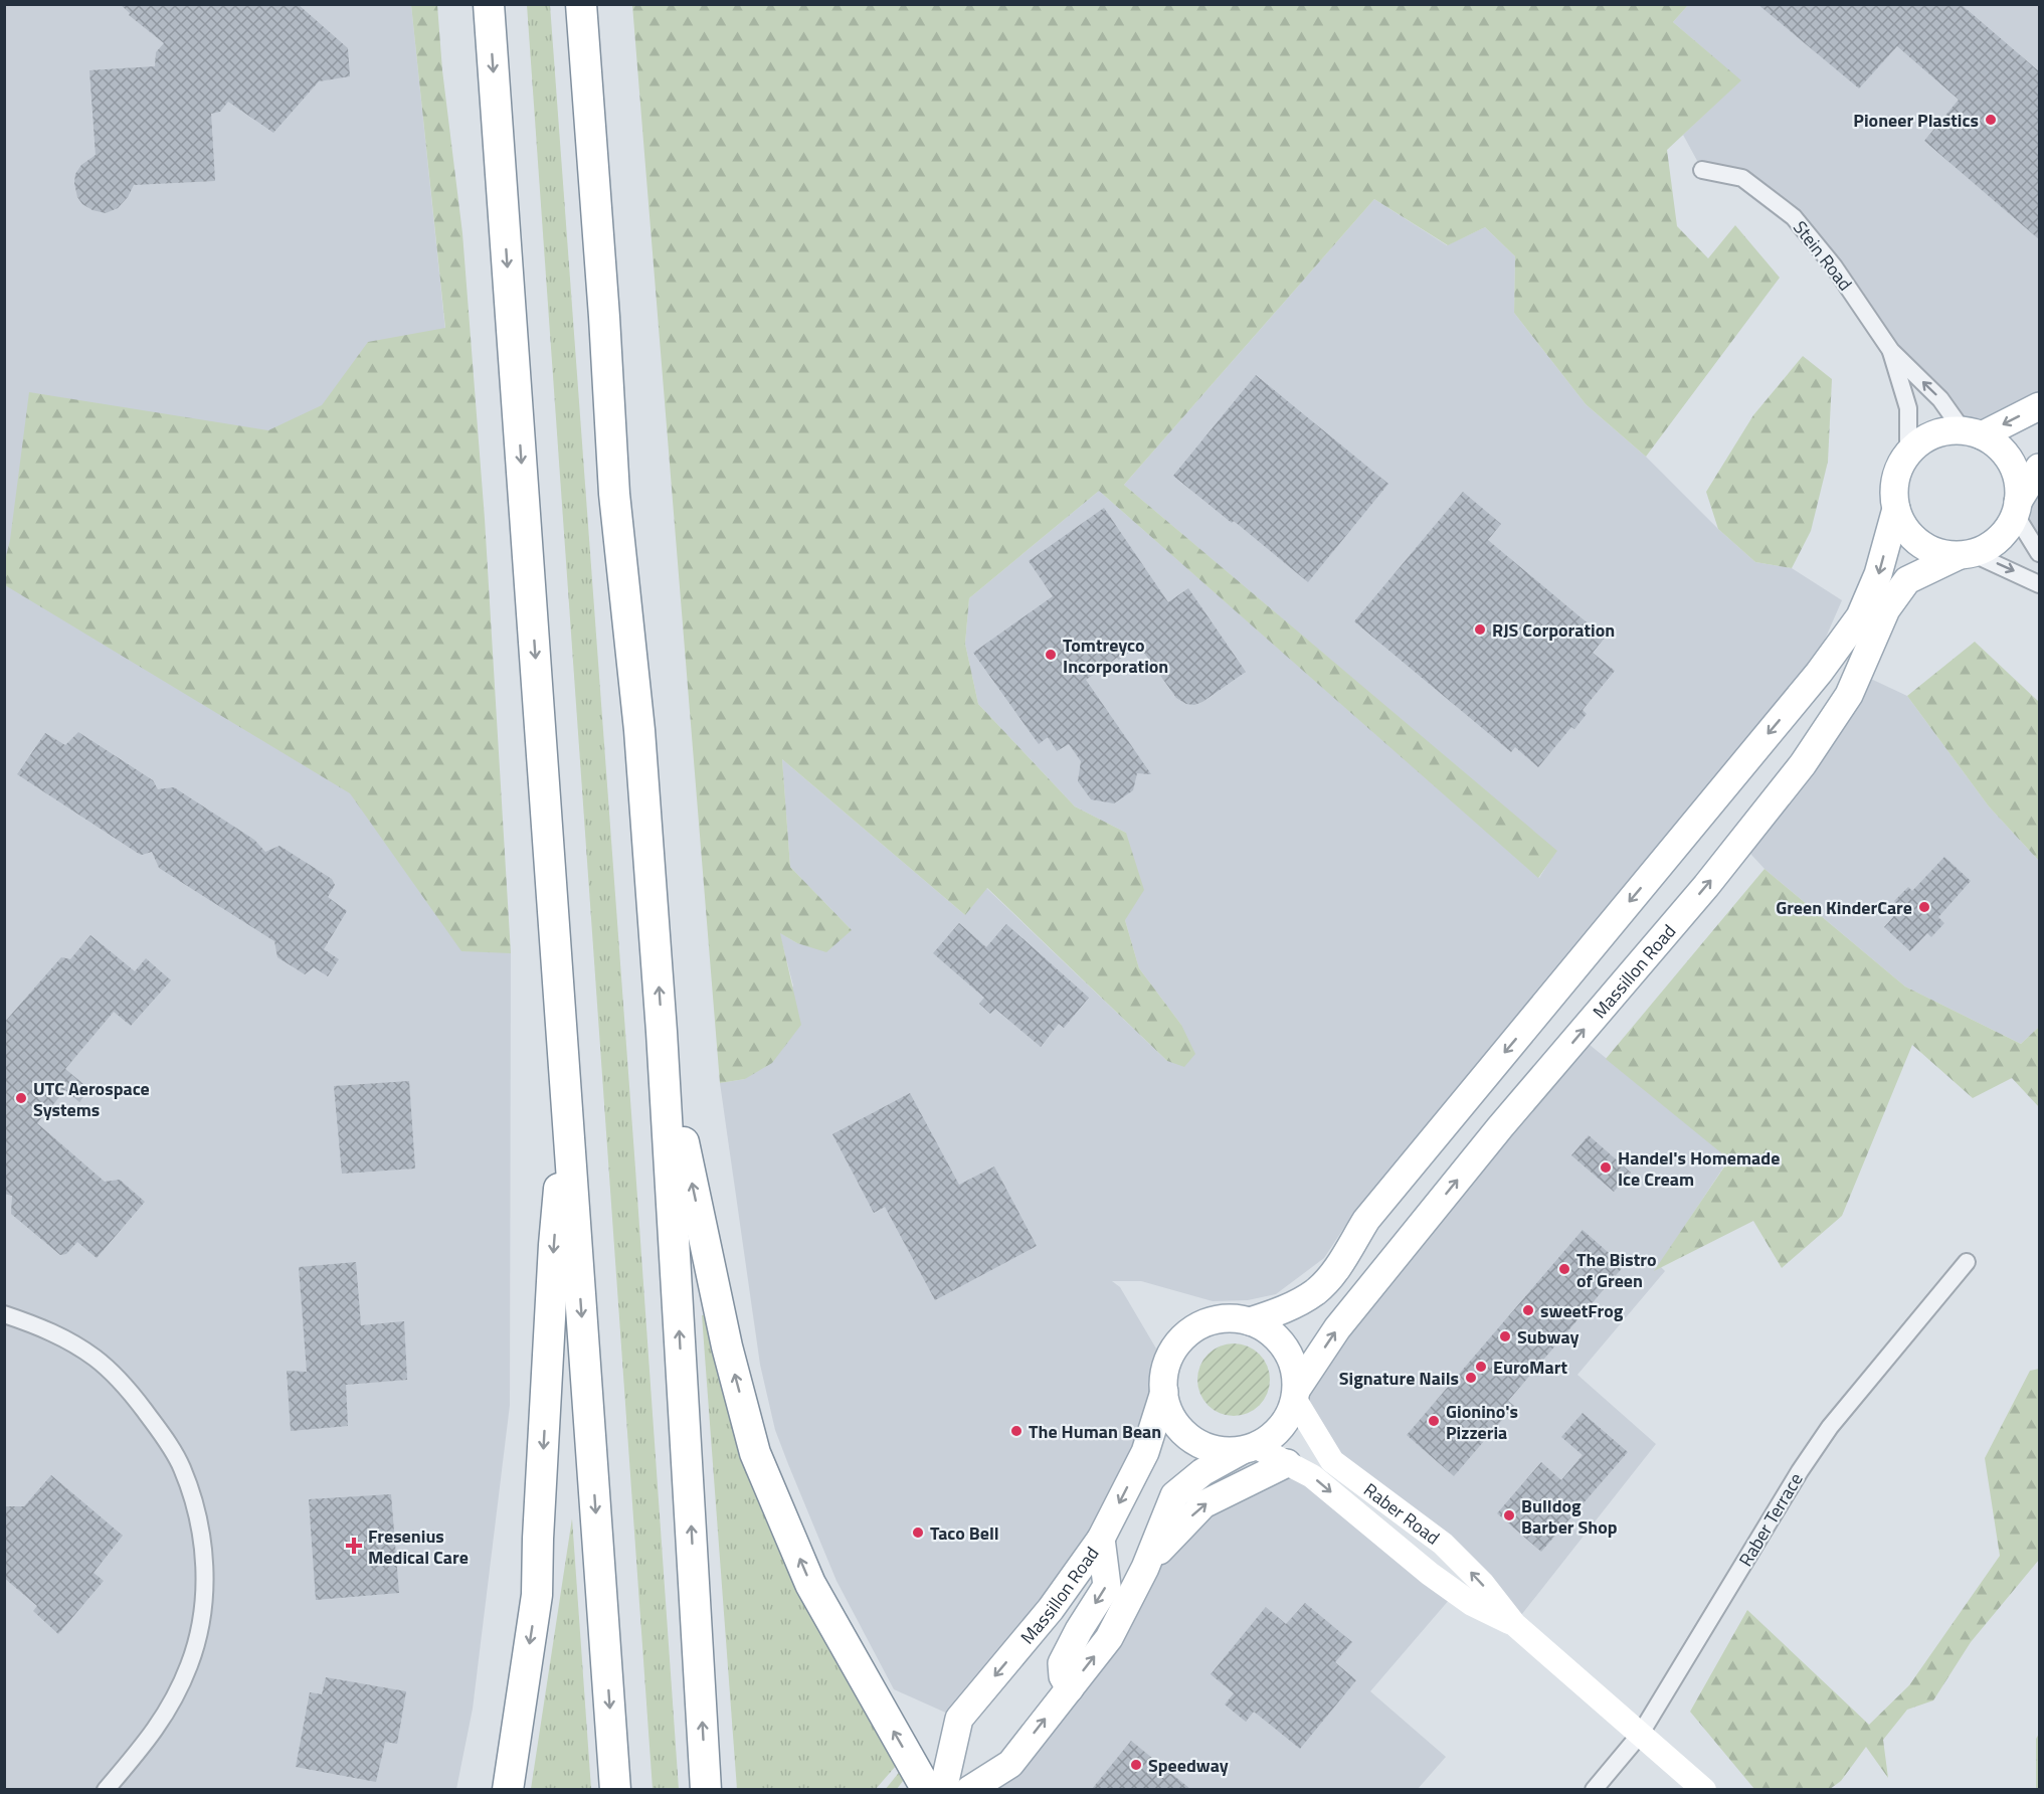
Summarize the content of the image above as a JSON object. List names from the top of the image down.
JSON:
{
  "streets": {
    "main road": ["Massillon Road"],
    "street": ["Stein Road", "Raber Road", "Raber Terrace"]
  },
  "crossings": [
    ["Stein Road", "Massillon Road"],
    ["Massillon Road", "Raber Road"],
    ["Raber Road", "Raber Terrace"]
  ],
  "places": {
    "other": [
      "Pioneer Plastics",
      "RJS Corporation",
      "Tomtreyco Incorporation",
      "Green KinderCare",
      "UTC Aerospace Systems",
      "Handel's Homemade Ice Cream",
      "The Bistro of Green",
      "sweetFrog",
      "Subway",
      "EuroMart",
      "Signature Nails",
      "Gionino's Pizzeria",
      "The Human Bean",
      "Bulldog Barber Shop",
      "Taco Bell",
      "Speedway"
    ],
    "health": ["Fresenius Medical Care"]
  }
}
